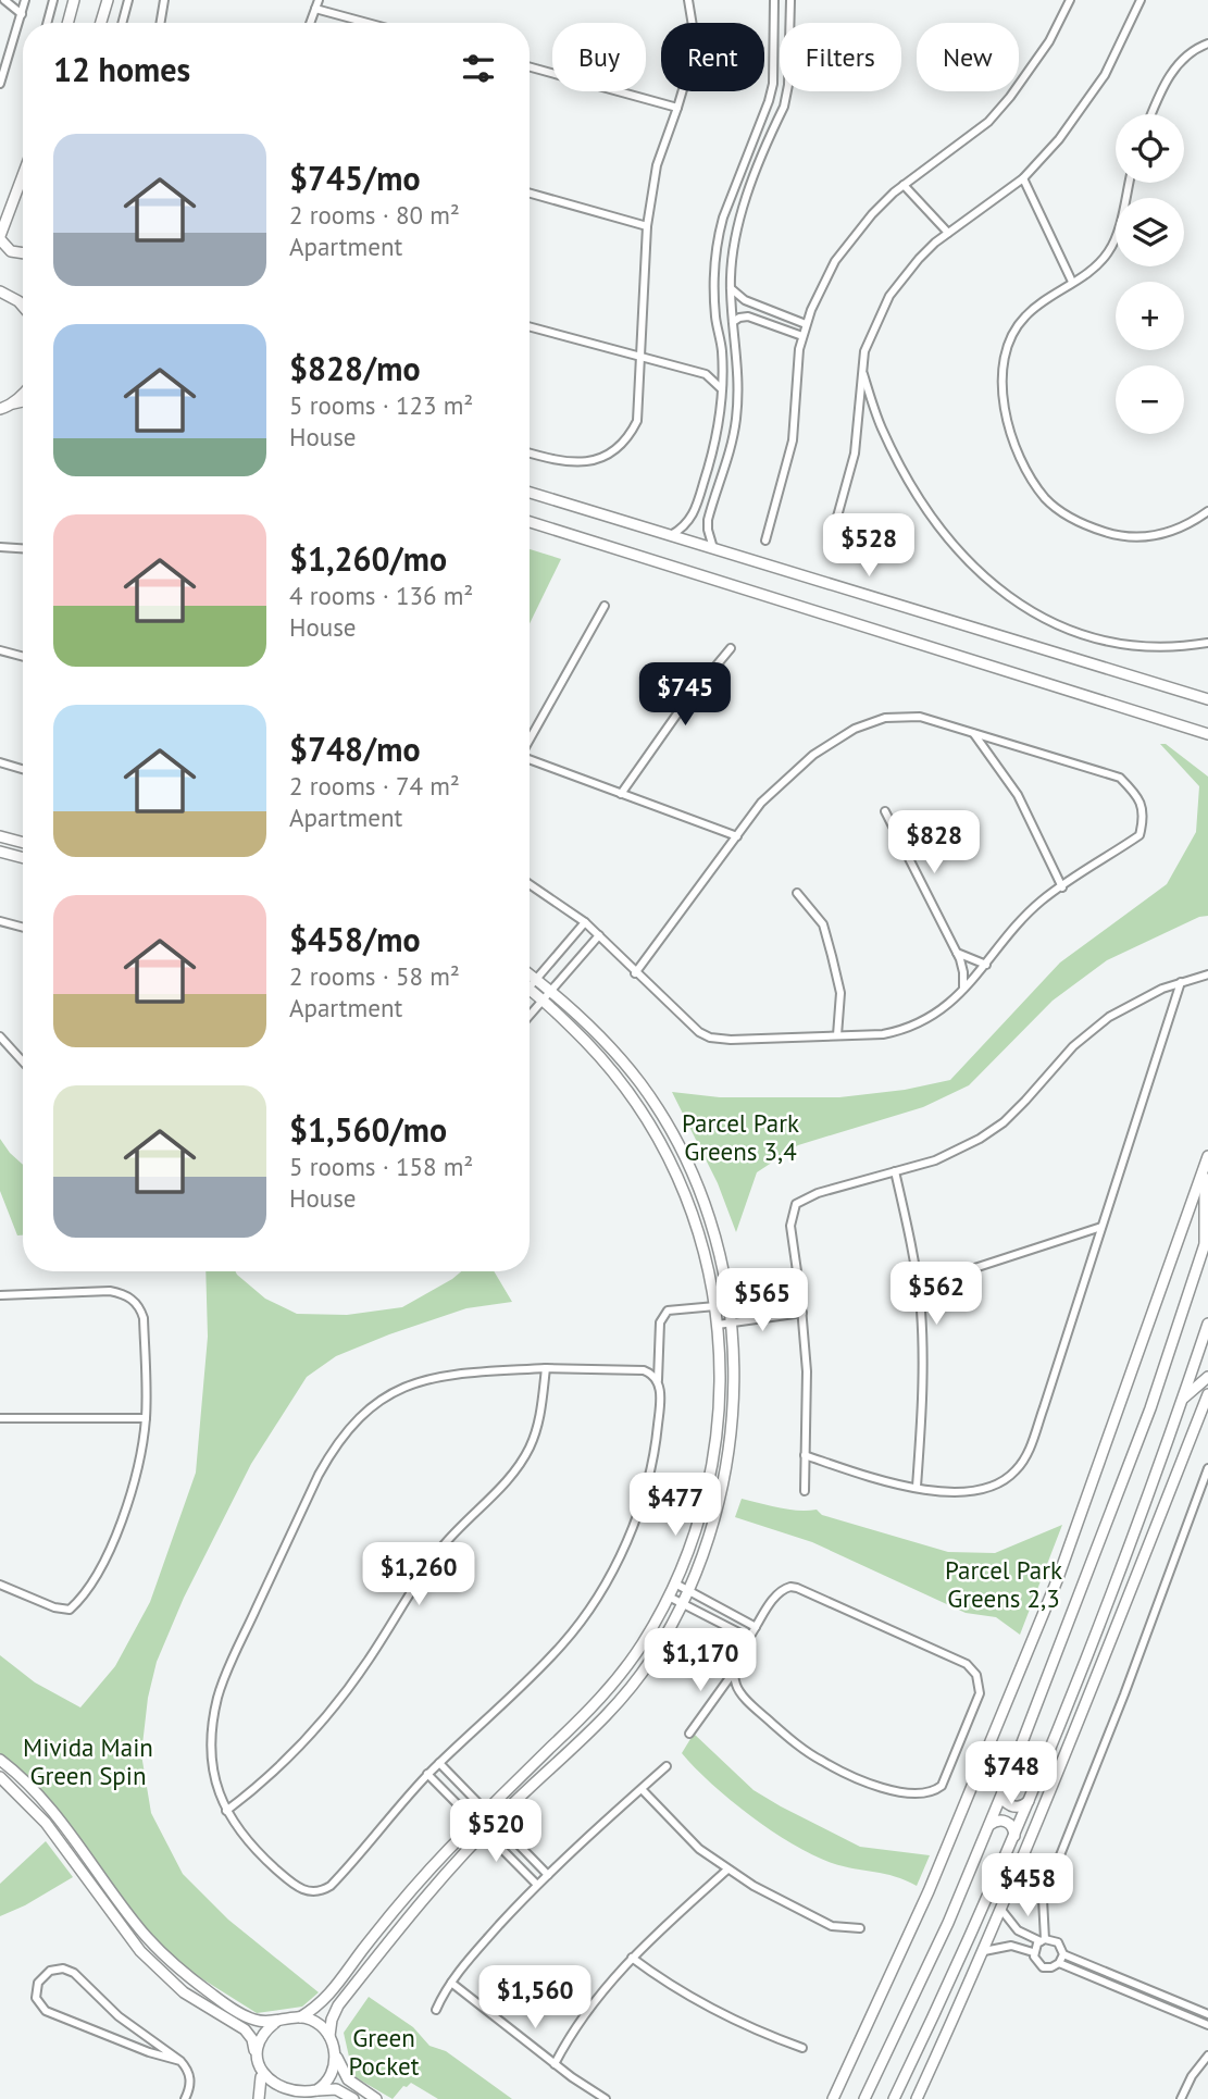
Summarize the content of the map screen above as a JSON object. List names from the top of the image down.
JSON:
{
  "parks": [
    "Parcel Park Greens 3,4",
    "Parcel Park Greens 2,3",
    "Mivida Main Green Spin",
    "Green Pocket"
  ],
  "page": {
    "chip": [
      "Buy",
      "Rent",
      "Filters",
      "New"
    ],
    "heading": "12 homes",
    "map_buttons": ["+", "−"],
    "list": [
      {
        "name": "$745/mo",
        "note": "2 rooms · 80 m² · Apartment"
      },
      {
        "name": "$828/mo",
        "note": "5 rooms · 123 m² · House"
      },
      {
        "name": "$1,260/mo",
        "note": "4 rooms · 136 m² · House"
      },
      {
        "name": "$748/mo",
        "note": "2 rooms · 74 m² · Apartment"
      },
      {
        "name": "$458/mo",
        "note": "2 rooms · 58 m² · Apartment"
      },
      {
        "name": "$1,560/mo",
        "note": "5 rooms · 158 m² · House"
      }
    ],
    "price": [
      "$528",
      "$745",
      "$828",
      "$562",
      "$565",
      "$477",
      "$1,260",
      "$1,170",
      "$748",
      "$520",
      "$458",
      "$1,560"
    ]
  }
}
